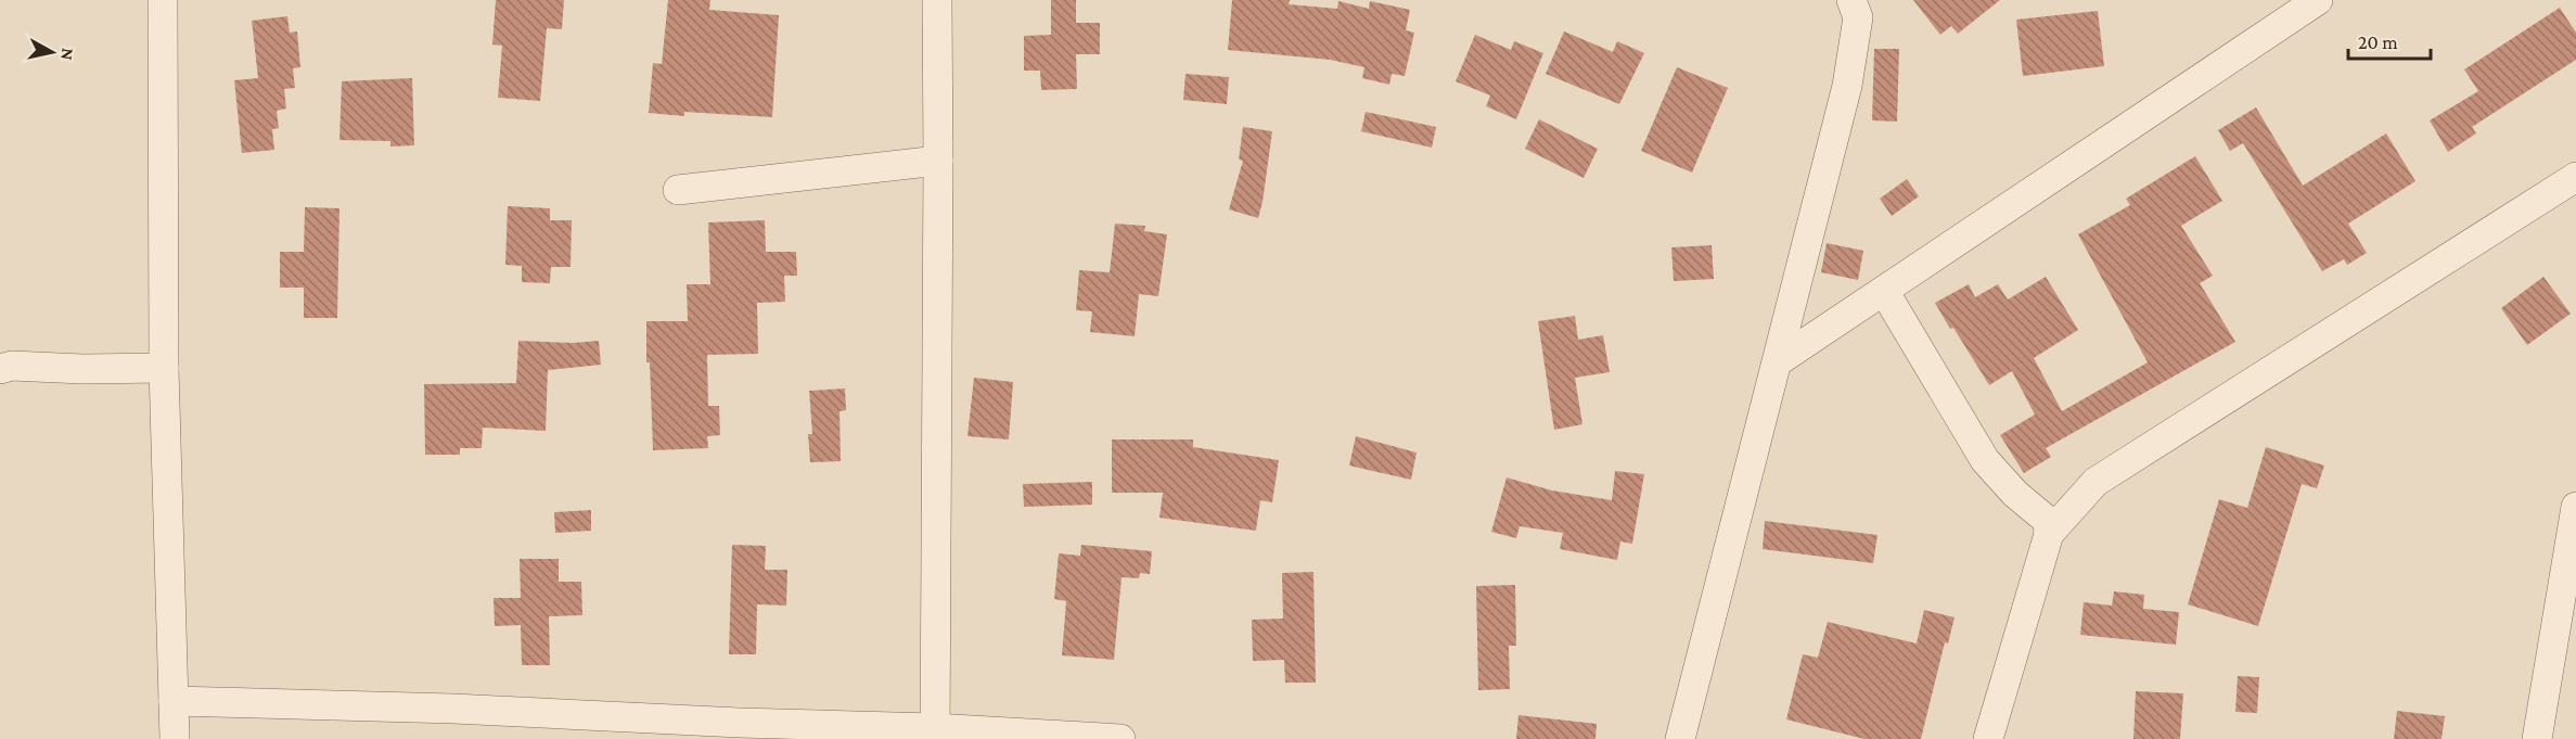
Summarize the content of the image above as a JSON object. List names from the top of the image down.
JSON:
{
  "scale_bar": "20 m",
  "north": "right"
}
